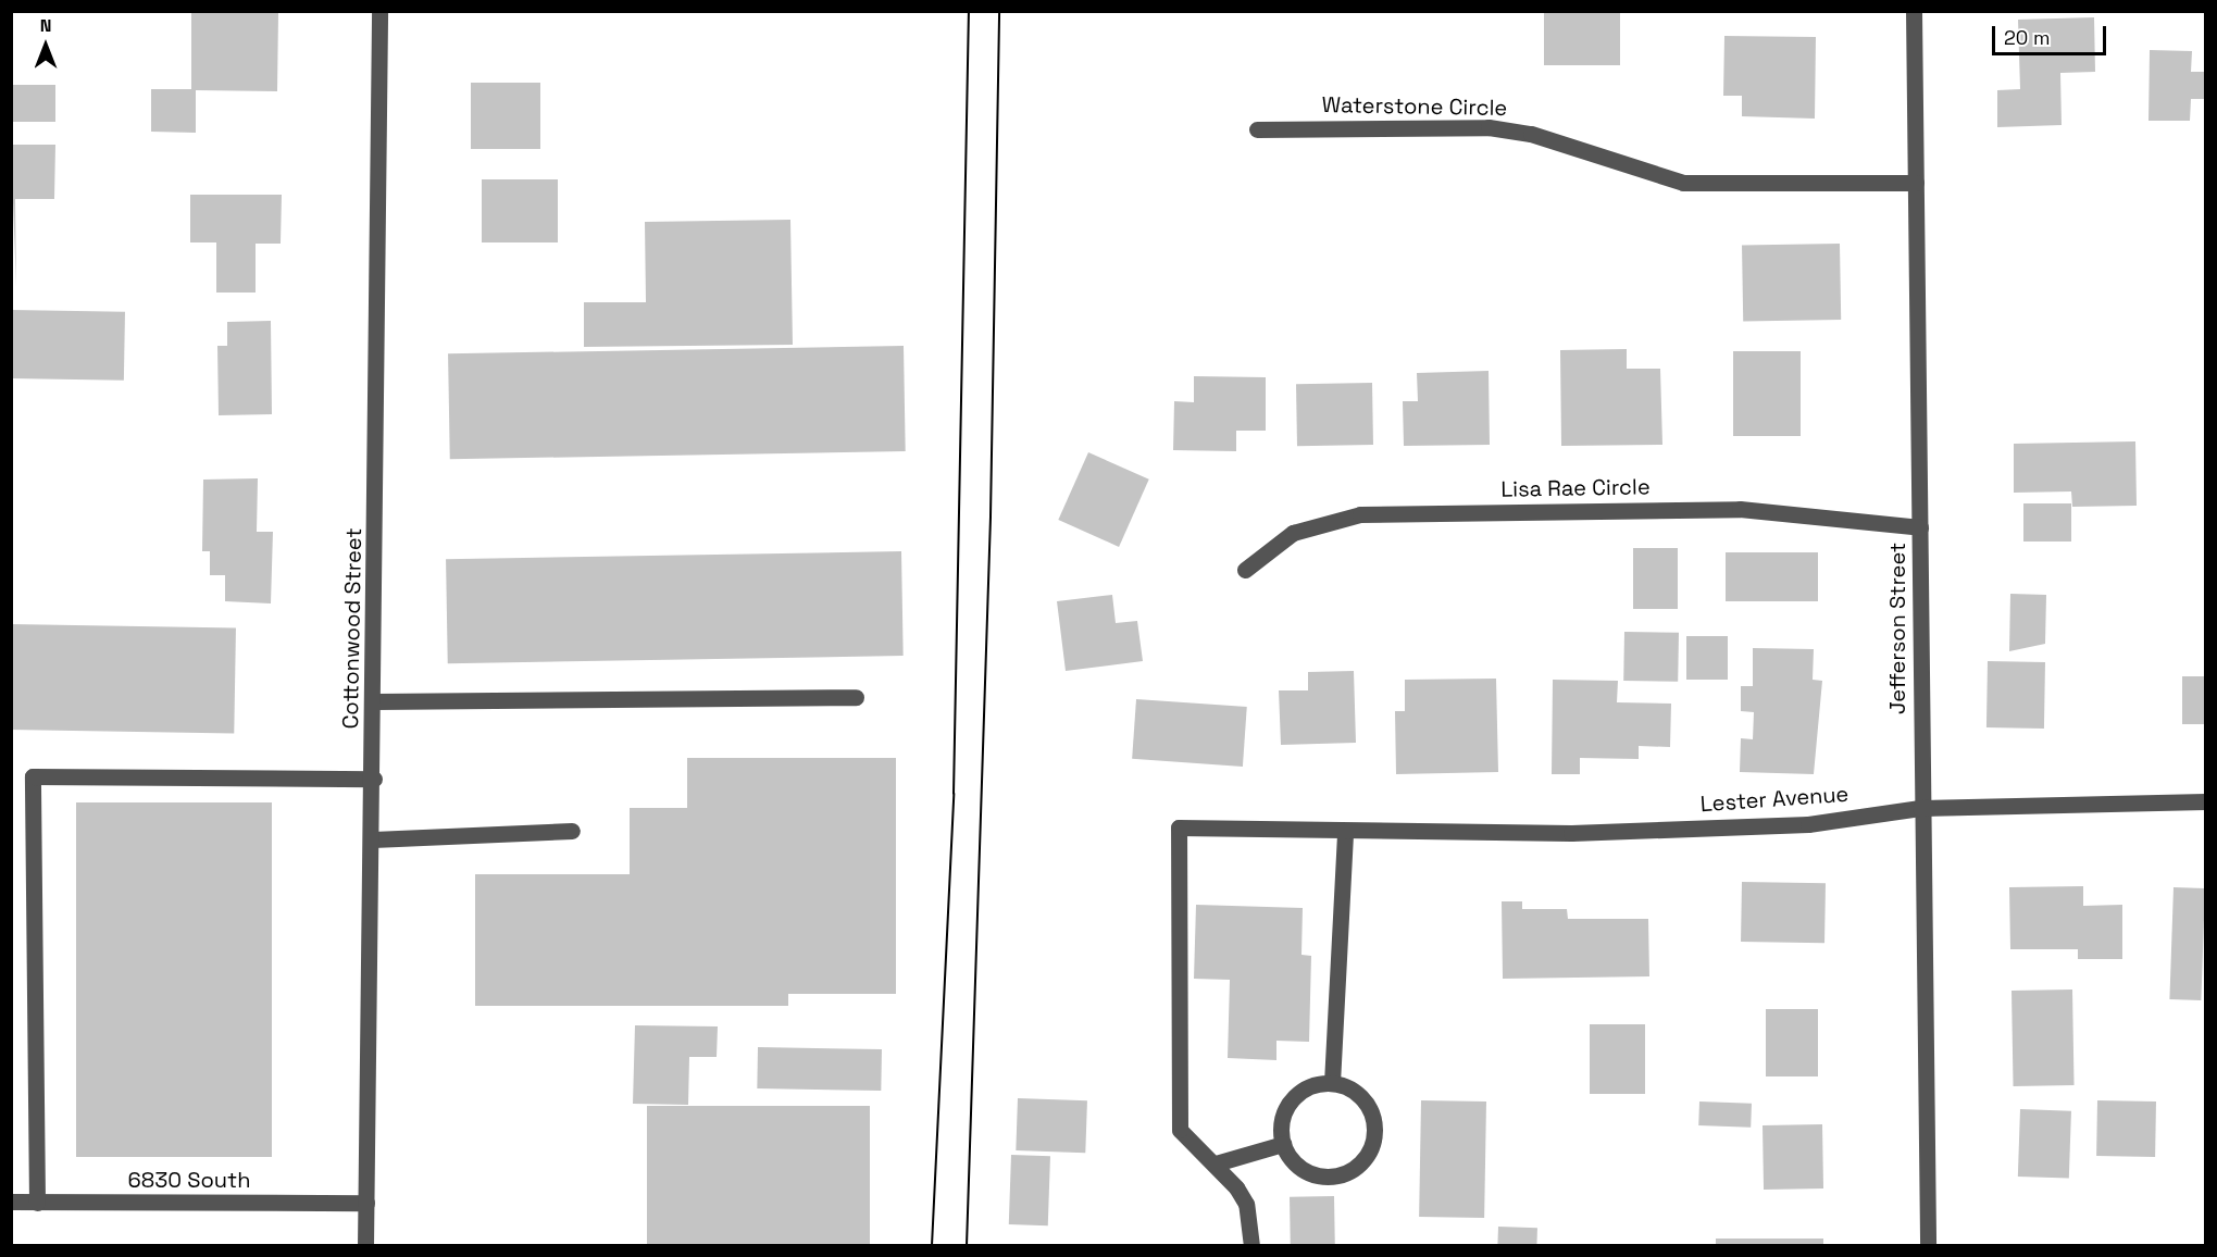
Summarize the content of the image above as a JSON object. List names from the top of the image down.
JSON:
{
  "streets": {
    "street": [
      "Waterstone Circle",
      "Lisa Rae Circle",
      "Cottonwood Street",
      "Jefferson Street",
      "Lester Avenue",
      "6830 South"
    ]
  },
  "crossings": [
    ["Waterstone Circle", "Jefferson Street"],
    ["Lisa Rae Circle", "Jefferson Street"],
    ["Cottonwood Street", "6830 South"],
    ["Jefferson Street", "Lester Avenue"]
  ],
  "scale_bar": "20 m",
  "north": "top"
}
